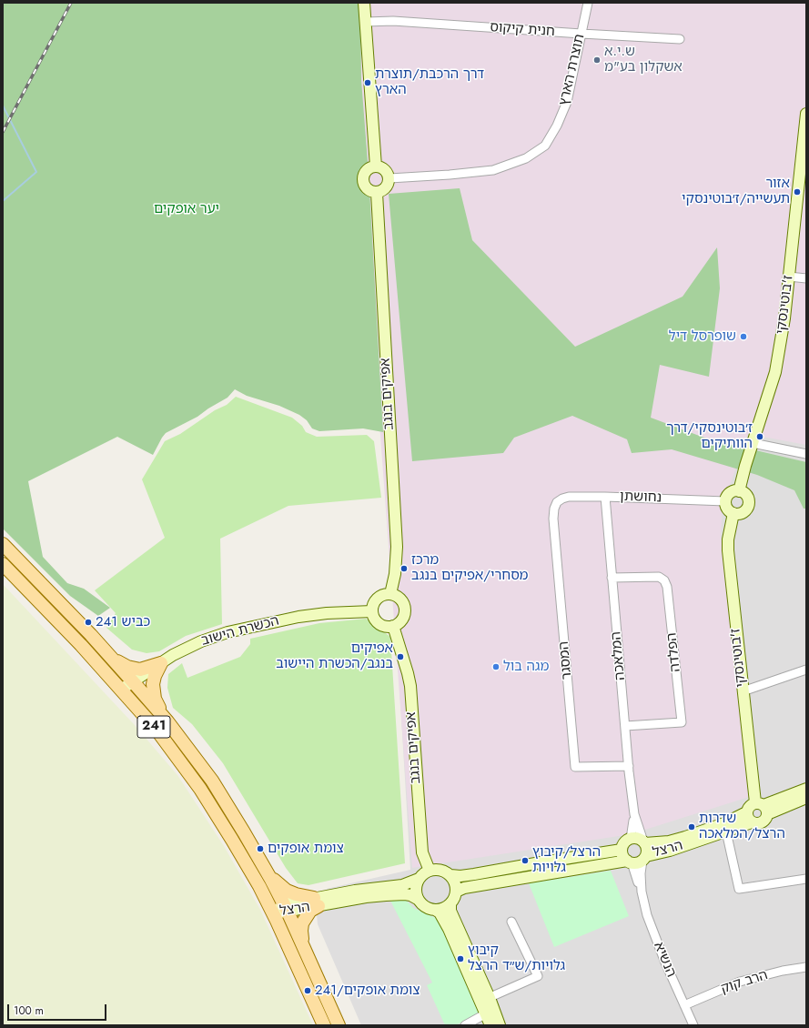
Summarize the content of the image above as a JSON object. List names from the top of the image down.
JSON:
{
  "streets": {
    "main road": ["241"],
    "street": [
      "חנית קיקוס",
      "תוצרת הארץ",
      "ז'בוטינסקי",
      "אפיקים בנגב",
      "נחושתן",
      "הכשרת הישוב",
      "הפלדה",
      "המלאכה",
      "המסגר",
      "הרצל",
      "הנשיא",
      "הרב קוק"
    ]
  },
  "crossings": [
    ["חנית קיקוס", "תוצרת הארץ"],
    ["תוצרת הארץ", "אפיקים בנגב"],
    ["ז'בוטינסקי", "נחושתן"],
    ["ז'בוטינסקי", "הרצל"],
    ["אפיקים בנגב", "הכשרת הישוב"],
    ["אפיקים בנגב", "הרצל"],
    ["נחושתן", "המלאכה"],
    ["נחושתן", "המסגר"],
    ["הכשרת הישוב", "241"],
    ["הפלדה", "המלאכה"],
    ["המלאכה", "המסגר"],
    ["המלאכה", "הרצל"],
    ["המלאכה", "הנשיא"],
    ["241", "הרצל"],
    ["הרצל", "הנשיא"],
    ["הנשיא", "הרב קוק"]
  ],
  "parks": ["יער אופקים"],
  "places": [
    "ש.י.א אשקלון בע\"מ",
    "דרך הרכבת/תוצרת הארץ",
    "אזור תעשייה/ז׳בוטינסקי",
    "שופרסל דיל",
    "ז׳בוטינסקי/דרך הוותיקים",
    "מרכז מסחרי/אפיקים בנגב",
    "כביש 241",
    "אפיקים בנגב/הכשרת היישוב",
    "מגה בול",
    "שדרות הרצל/המלאכה",
    "צומת אופקים",
    "הרצל/קיבוץ גלויות",
    "קיבוץ גלויות/ש״ד הרצל",
    "צומת אופקים/241"
  ],
  "scale_bar": "100 m"
}
